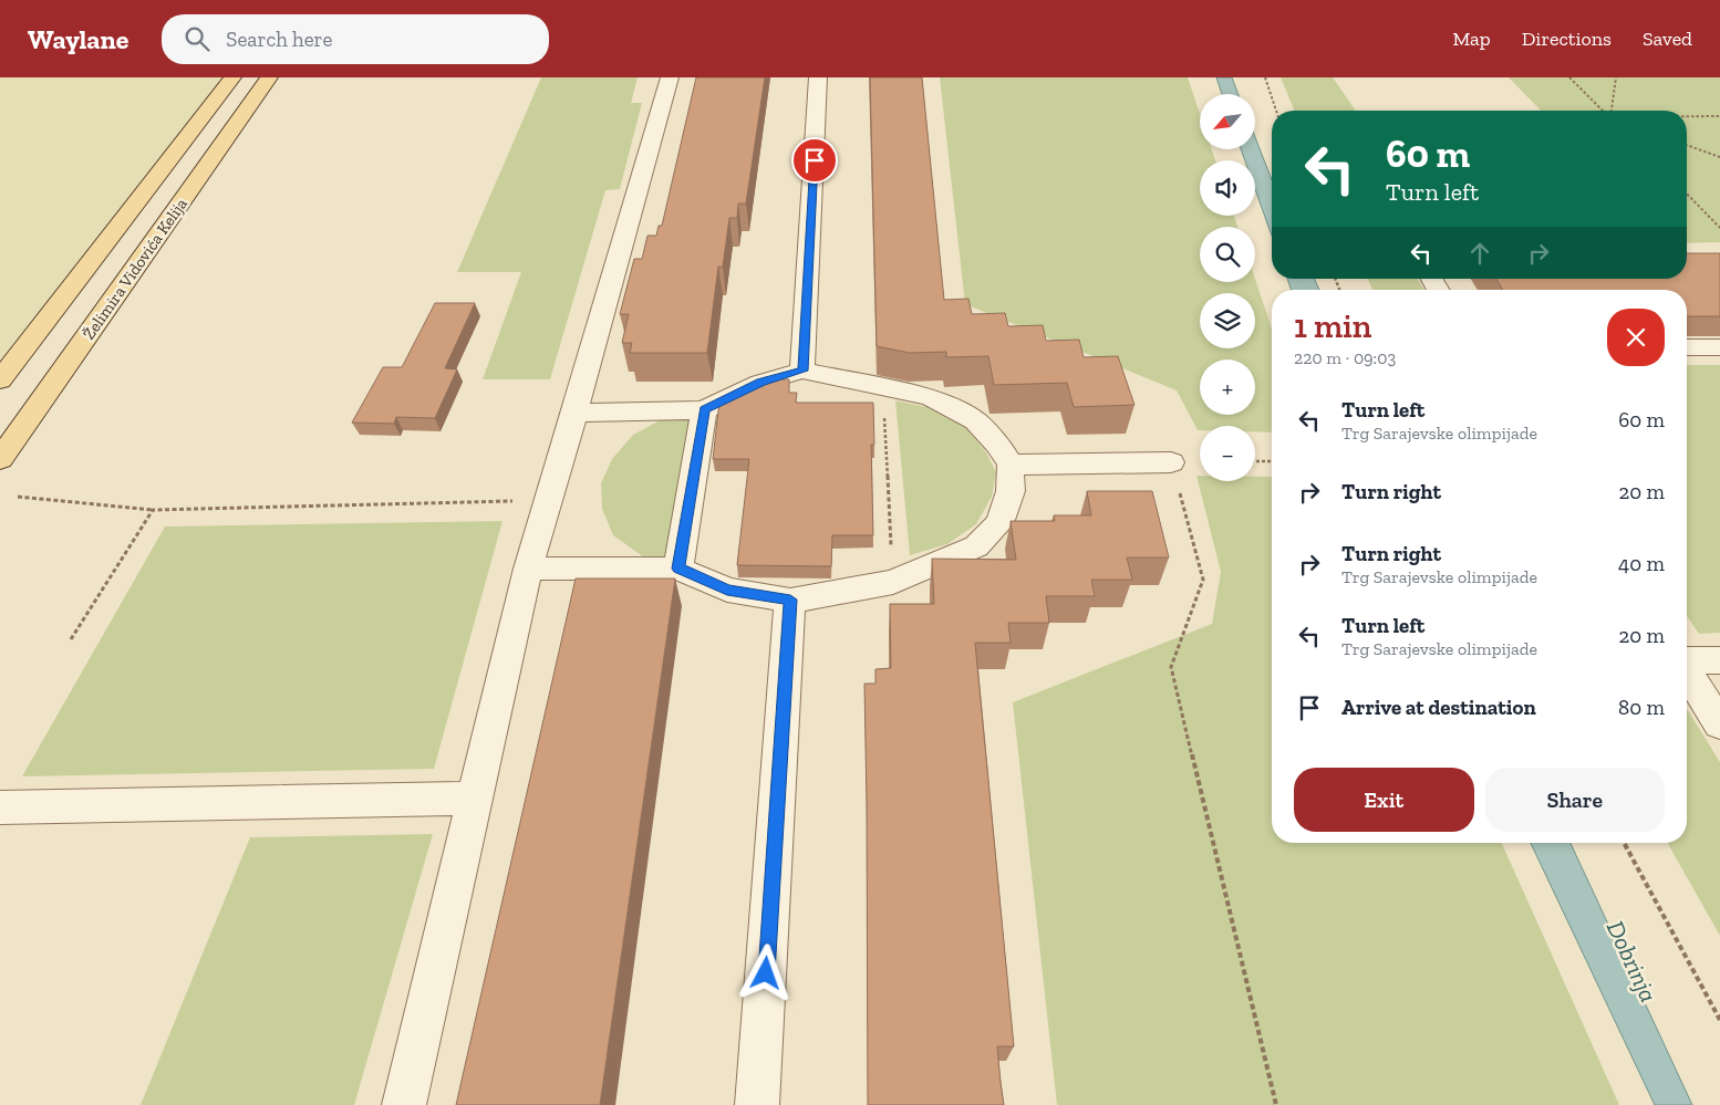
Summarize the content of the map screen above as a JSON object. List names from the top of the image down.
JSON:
{
  "streets": {
    "main road": ["Želimira Vidovića Kelija"]
  },
  "water": ["Dobrinja"],
  "north": "bottom left",
  "page": {
    "header": "Waylane",
    "search": "Search here",
    "nav": ["Map", "Directions", "Saved"],
    "map_buttons": ["+", "−"],
    "turn": ["60 m", "Turn left"],
    "heading": ["1 min", "220 m · 09:03"],
    "list": [
      {
        "name": "Turn left",
        "note": "Trg Sarajevske olimpijade",
        "value": "60 m"
      },
      {
        "name": "Turn right",
        "value": "20 m"
      },
      {
        "name": "Turn right",
        "note": "Trg Sarajevske olimpijade",
        "value": "40 m"
      },
      {
        "name": "Turn left",
        "note": "Trg Sarajevske olimpijade",
        "value": "20 m"
      },
      {
        "name": "Arrive at destination",
        "value": "80 m"
      }
    ],
    "buttons": ["Exit", "Share"]
  }
}
